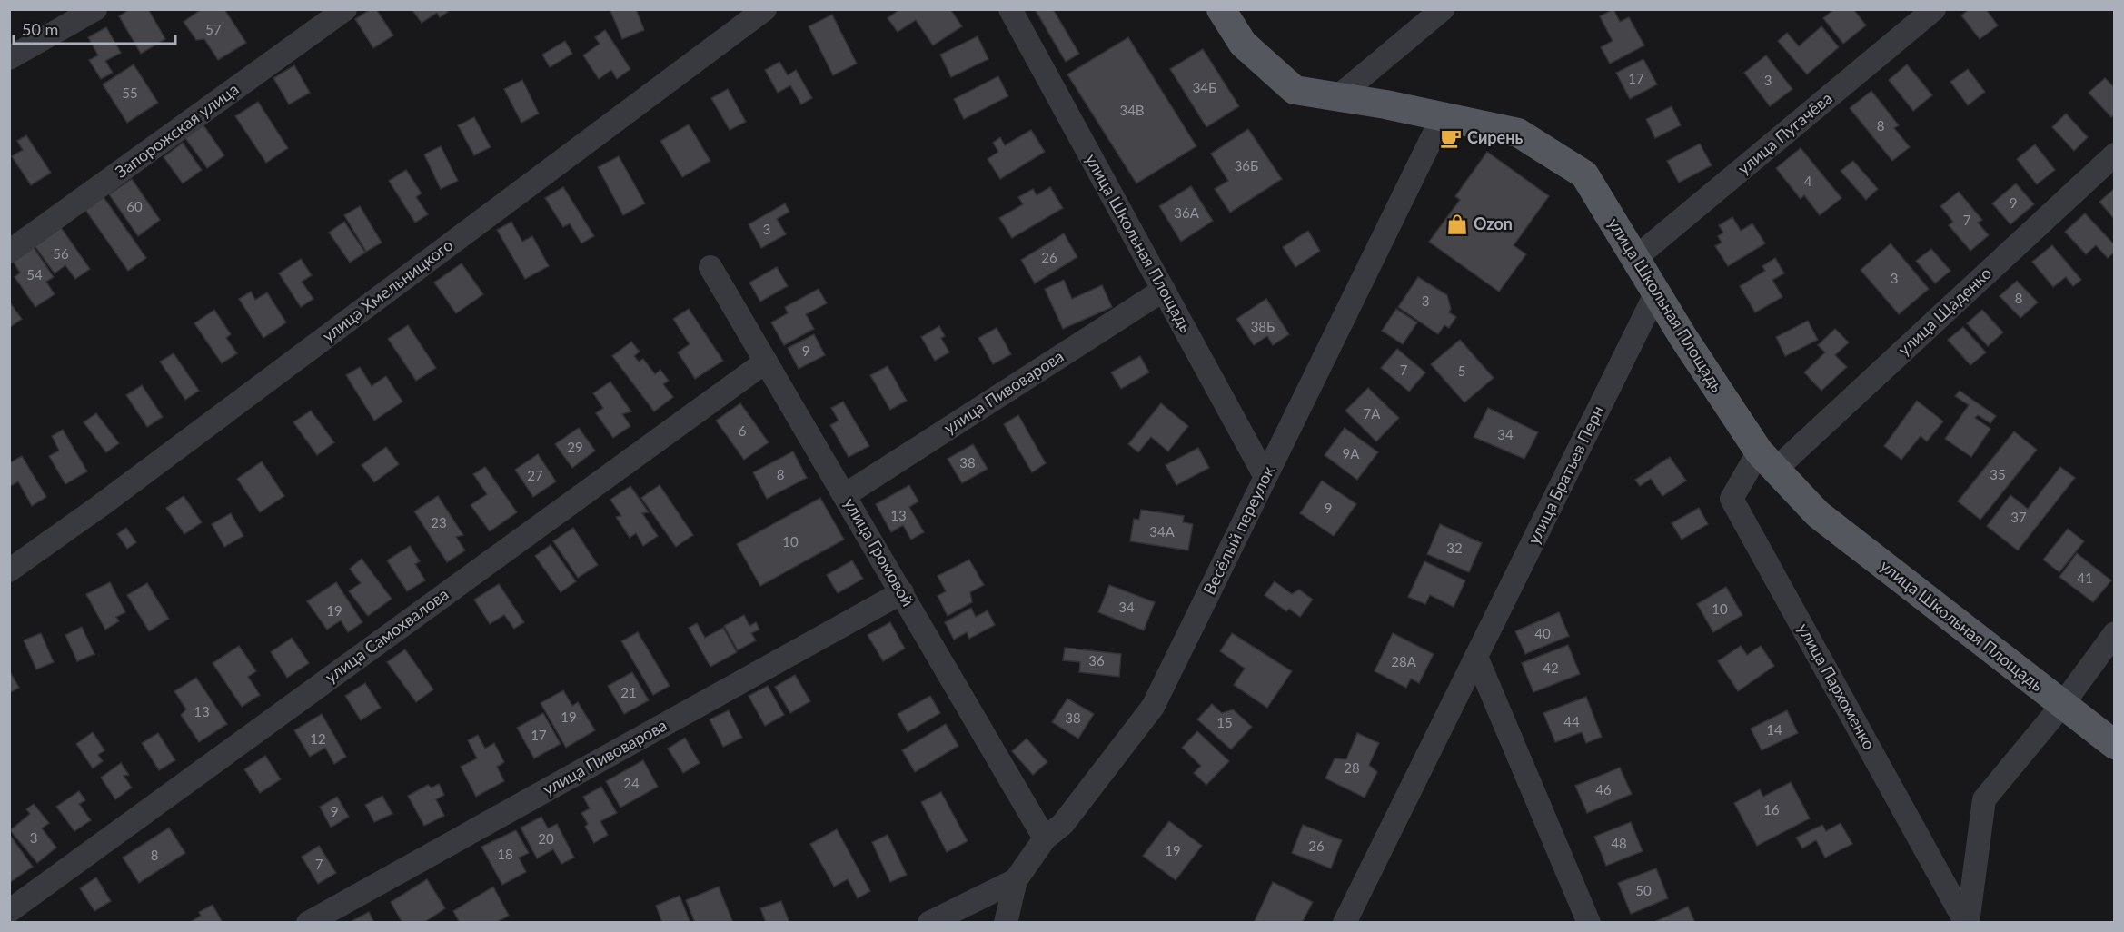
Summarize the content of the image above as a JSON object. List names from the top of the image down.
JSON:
{
  "streets": {
    "main road": ["улица Школьная Площадь"],
    "street": [
      "Запорожская улица",
      "улица Пугачёва",
      "улица Хмельницкого",
      "улица Щаденко",
      "улица Пивоварова",
      "улица Братьев Перн",
      "Весёлый переулок",
      "улица Громовой",
      "улица Самохвалова",
      "улица Пархоменко"
    ]
  },
  "crossings": [
    ["улица Пугачёва", "улица Школьная Площадь"],
    ["улица Школьная Площадь", "улица Щаденко"],
    ["улица Школьная Площадь", "улица Пивоварова"],
    ["улица Школьная Площадь", "улица Братьев Перн"],
    ["улица Школьная Площадь", "Весёлый переулок"],
    ["улица Школьная Площадь", "улица Пархоменко"],
    ["улица Щаденко", "улица Пархоменко"],
    ["улица Пивоварова", "улица Громовой"],
    ["Весёлый переулок", "улица Громовой"],
    ["улица Громовой", "улица Самохвалова"]
  ],
  "places": {
    "cafe": ["Сирень"],
    "shop": ["Ozon"]
  },
  "house_numbers": [
    "57",
    "17",
    "3",
    "34Б",
    "55",
    "34В",
    "8",
    "36Б",
    "4",
    "9",
    "60",
    "36А",
    "7",
    "3",
    "56",
    "26",
    "54",
    "3",
    "8",
    "3",
    "38Б",
    "9",
    "7",
    "5",
    "7А",
    "6",
    "34",
    "29",
    "9А",
    "38",
    "8",
    "35",
    "27",
    "9",
    "13",
    "37",
    "23",
    "34А",
    "10",
    "32",
    "41",
    "34",
    "10",
    "19",
    "40",
    "36",
    "28А",
    "42",
    "21",
    "13",
    "19",
    "38",
    "44",
    "15",
    "14",
    "17",
    "12",
    "28",
    "24",
    "46",
    "16",
    "9",
    "3",
    "20",
    "48",
    "26",
    "19",
    "18",
    "8",
    "7",
    "50"
  ],
  "scale_bar": "50 m"
}
